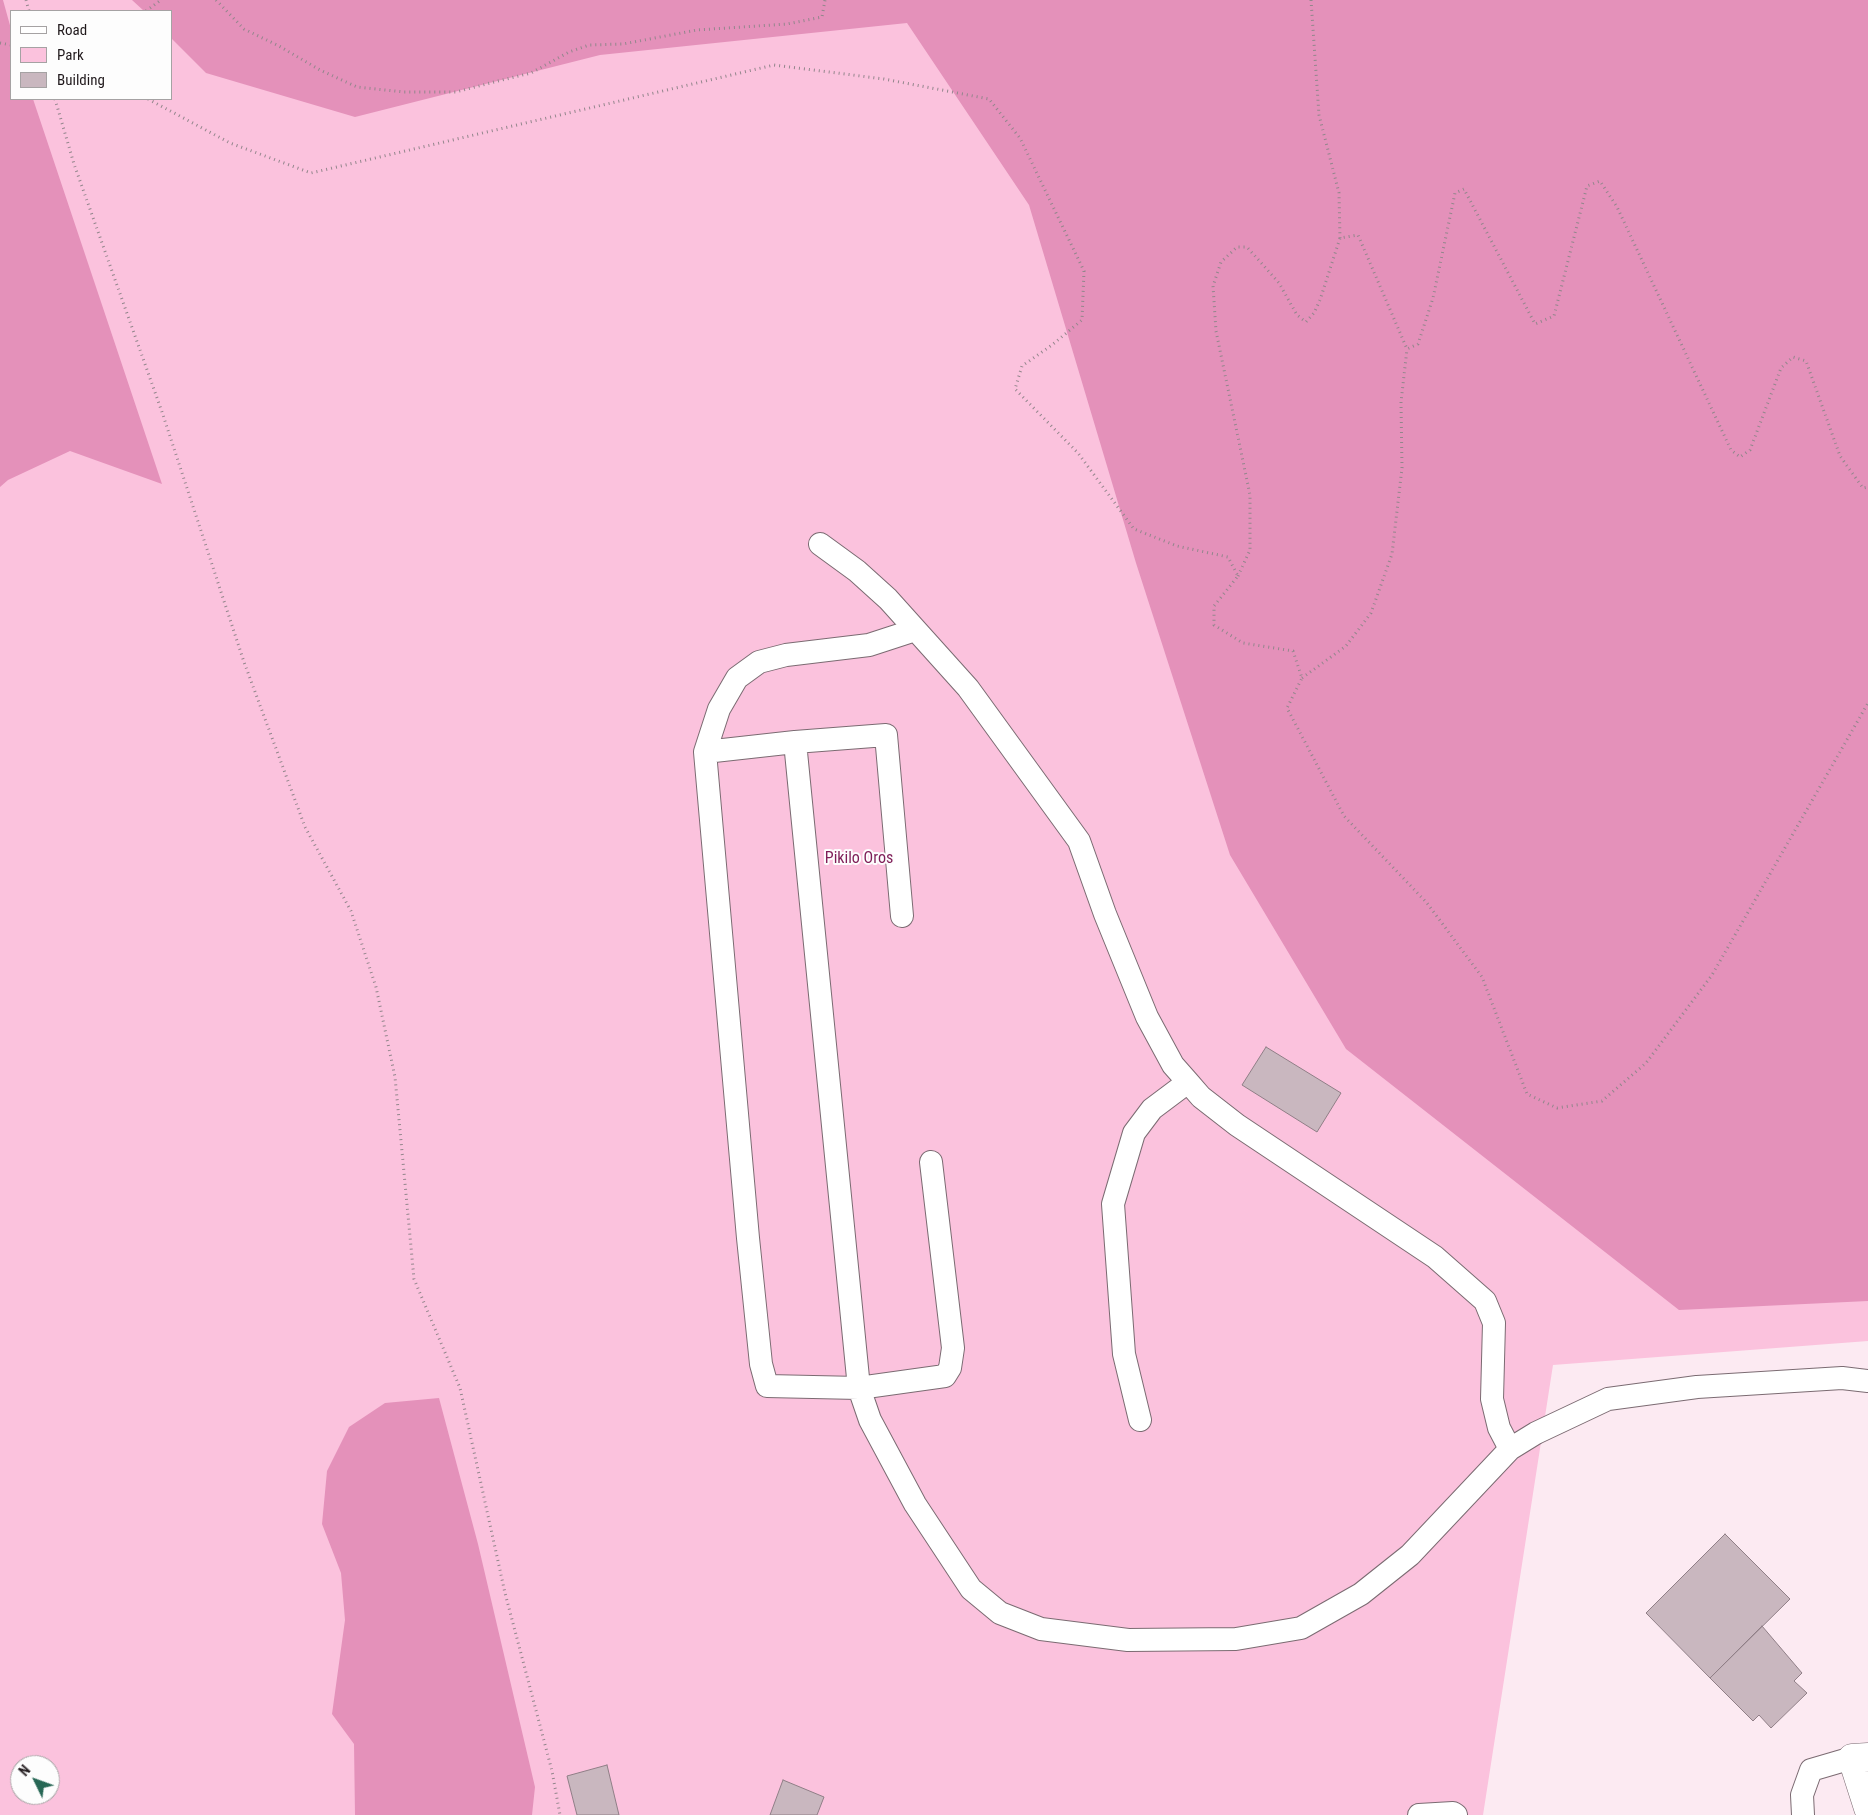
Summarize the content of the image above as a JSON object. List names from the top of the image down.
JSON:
{
  "parks": ["Pikilo Oros"],
  "legend": ["Road", "Park", "Building"],
  "north": "top left"
}
